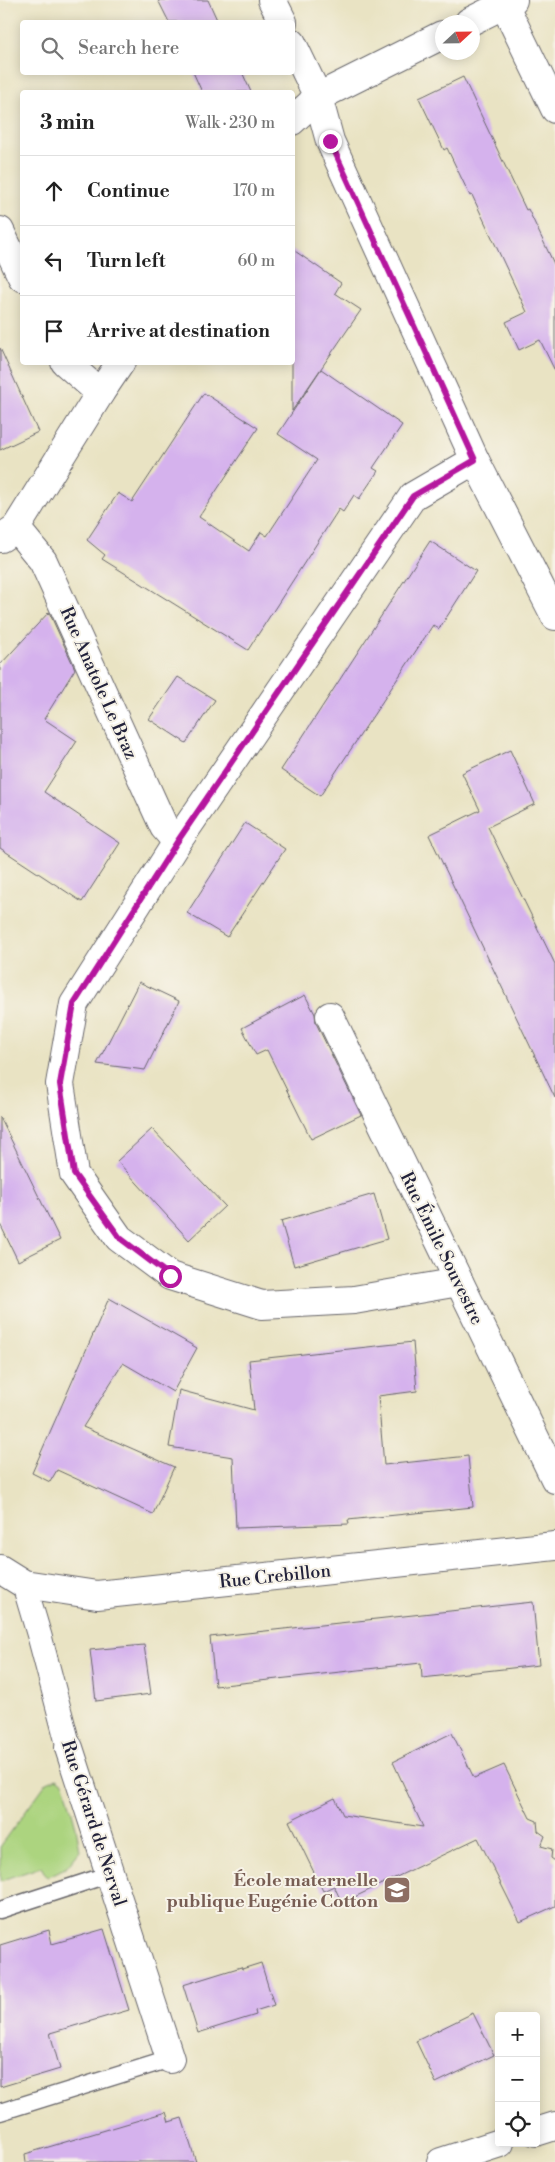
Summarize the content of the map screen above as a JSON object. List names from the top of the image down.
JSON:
{
  "streets": {
    "street": [
      "Rue Anatole Le Braz",
      "Rue Émile Souvestre",
      "Rue Crebillon",
      "Rue Gérard de Nerval"
    ]
  },
  "crossings": [
    ["Rue Crebillon", "Rue Gérard de Nerval"]
  ],
  "places": {
    "school or university": ["École maternelle publique Eugénie Cotton"]
  },
  "north": "right",
  "page": {
    "search": "Search here",
    "heading": ["3 min", "Walk · 230 m"],
    "list": [
      ["Continue", "170 m"],
      ["Turn left", "60 m"],
      "Arrive at destination"
    ],
    "map_buttons": ["+", "−"]
  }
}
